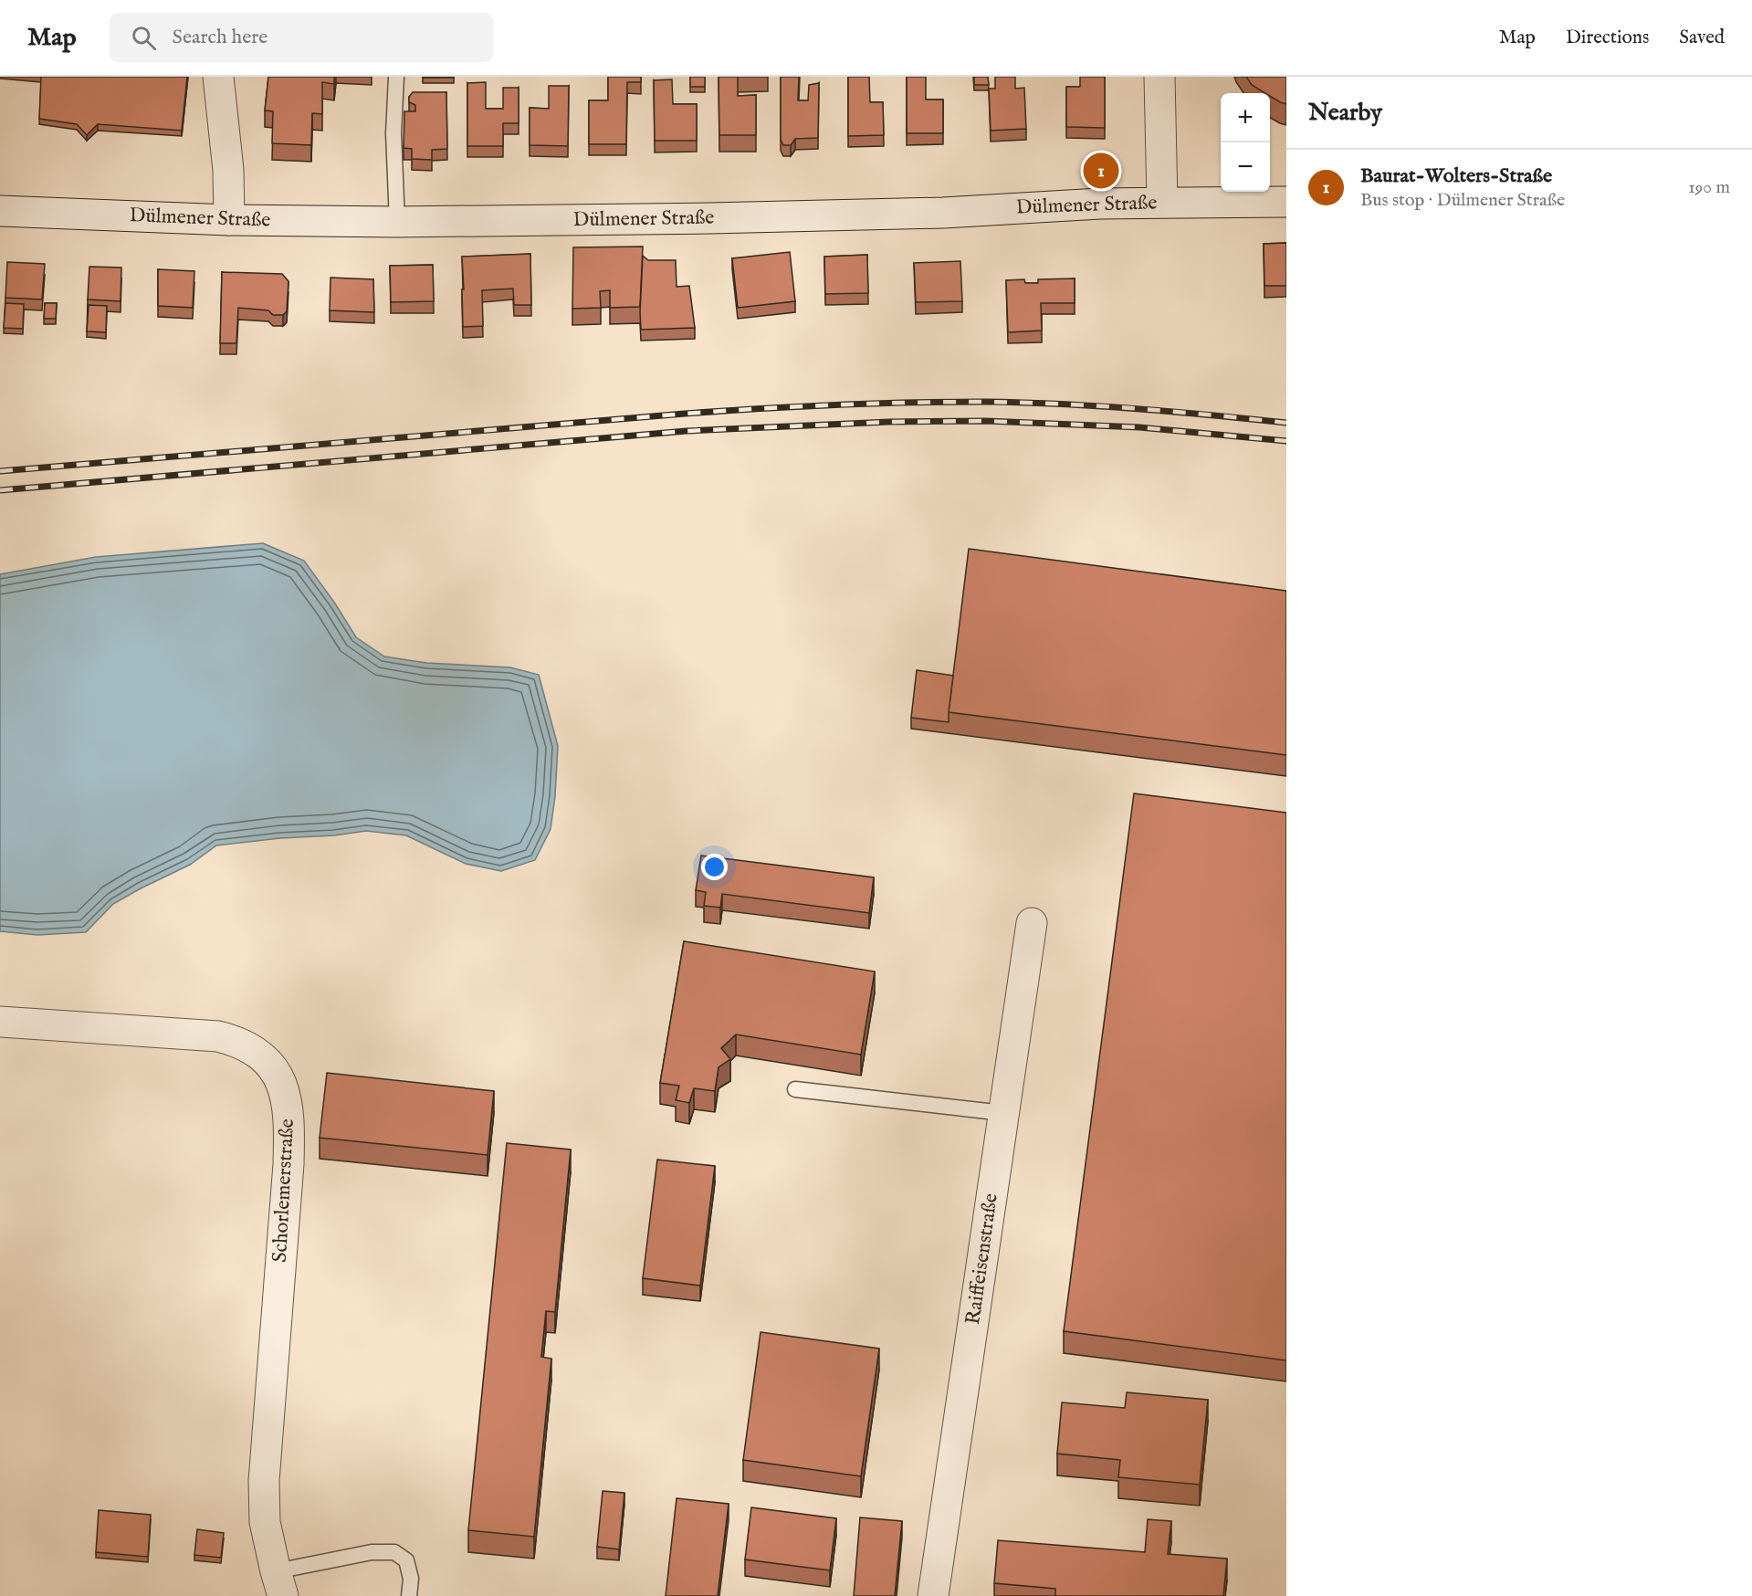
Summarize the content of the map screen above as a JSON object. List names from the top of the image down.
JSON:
{
  "streets": {
    "street": ["Dülmener Straße", "Schorlemerstraße", "Raiffeisenstraße"]
  },
  "page": {
    "header": "Map",
    "search": "Search here",
    "nav": ["Map", "Directions", "Saved"],
    "heading": "Nearby",
    "map_buttons": ["+", "−"],
    "list": [
      {
        "mark": "1",
        "name": "Baurat-Wolters-Straße",
        "note": "Bus stop · Dülmener Straße",
        "value": "190 m"
      }
    ],
    "pins": "1"
  }
}
